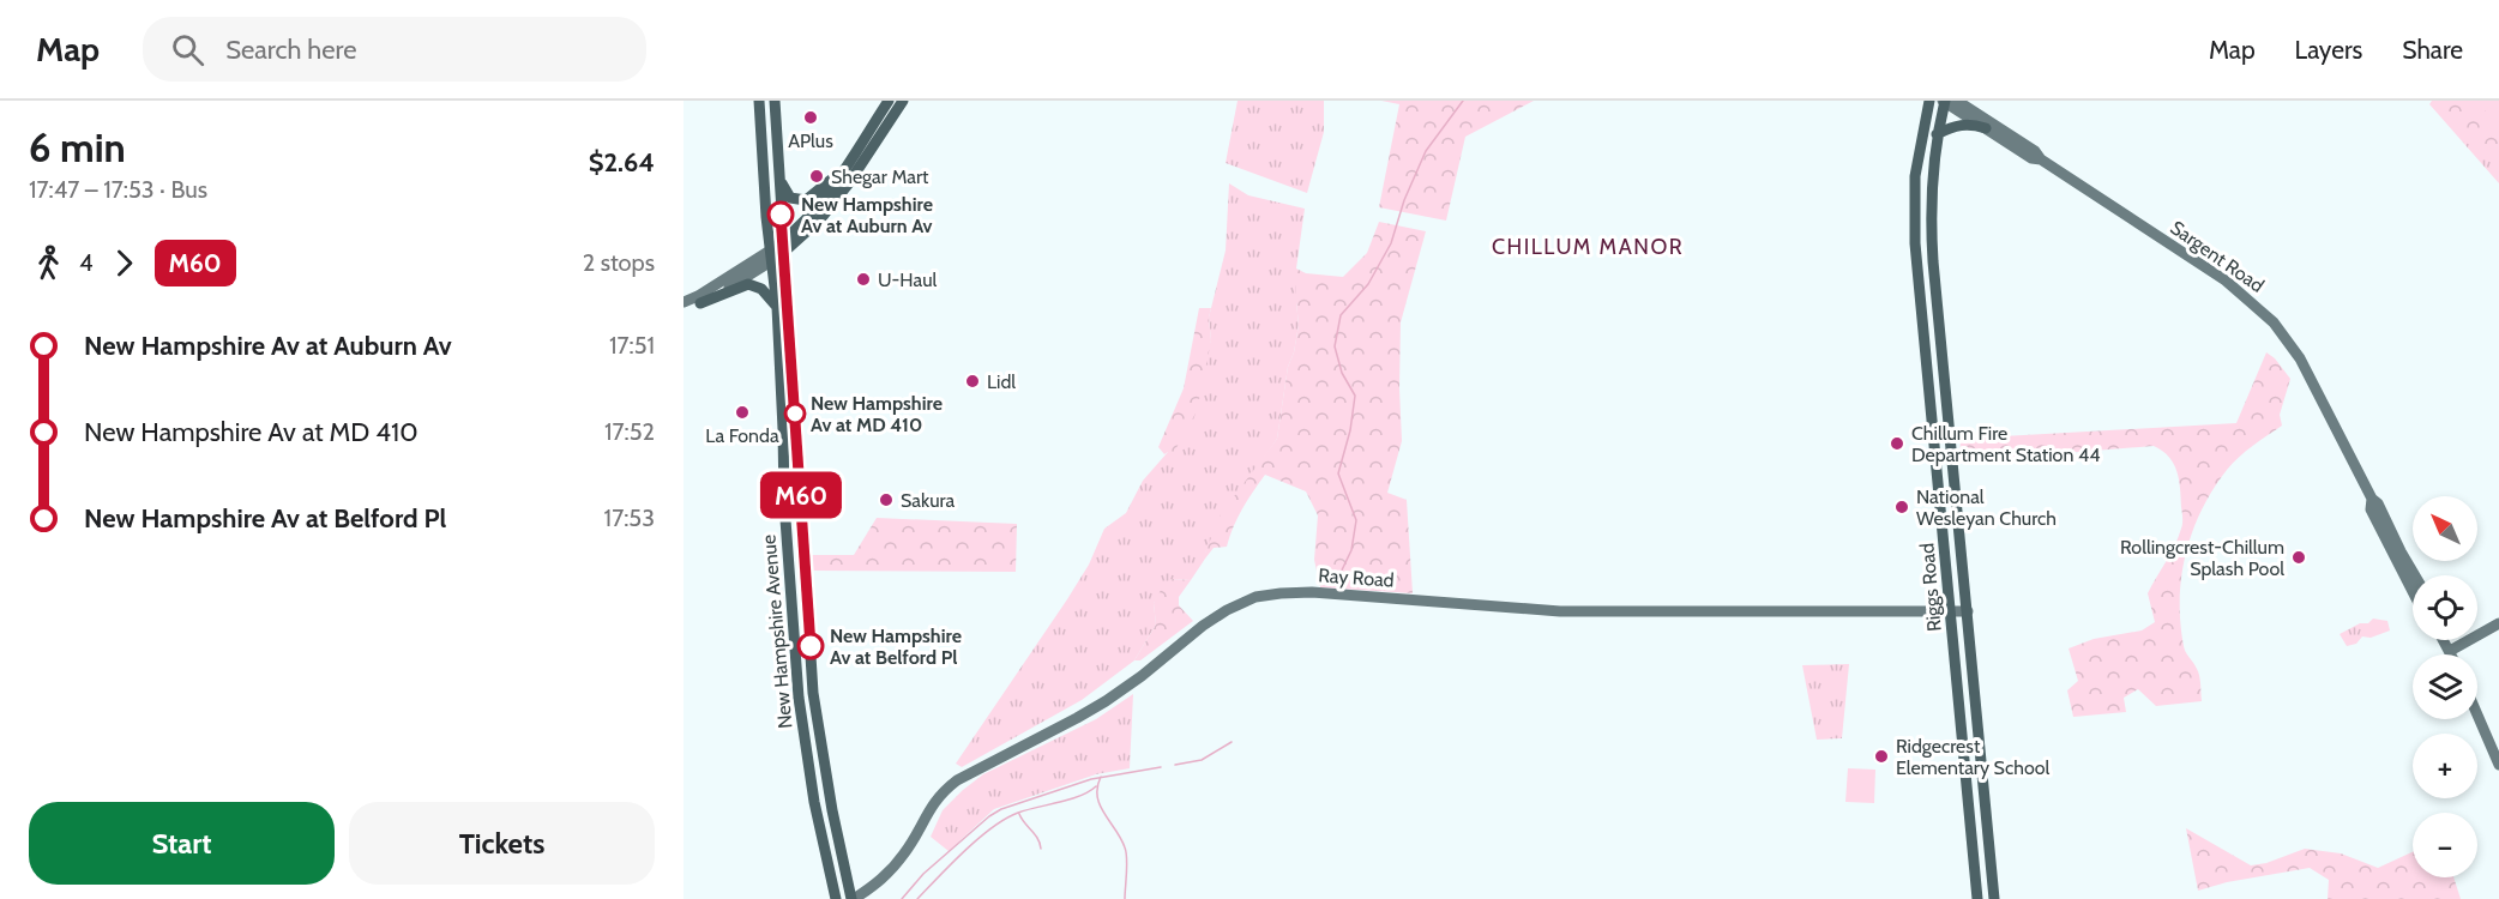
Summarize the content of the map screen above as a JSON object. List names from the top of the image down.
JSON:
{
  "streets": {
    "main road": [
      "Sargent Road",
      "Ray Road",
      "Riggs Road",
      "New Hampshire Avenue"
    ]
  },
  "crossings": [
    ["Sargent Road", "Riggs Road"],
    ["Ray Road", "Riggs Road"],
    ["Ray Road", "New Hampshire Avenue"]
  ],
  "districts": ["CHILLUM MANOR"],
  "places": [
    "APlus",
    "Shegar Mart",
    "New Hampshire Av at Auburn Av",
    "U-Haul",
    "Lidl",
    "La Fonda",
    "New Hampshire Av at MD 410",
    "Chillum Fire Department Station 44",
    "Sakura",
    "National Wesleyan Church",
    "Rollingcrest-Chillum Splash Pool",
    "New Hampshire Av at Belford Pl",
    "Ridgecrest Elementary School"
  ],
  "lines": ["bus line M60"],
  "north": "top left",
  "page": {
    "header": "Map",
    "search": "Search here",
    "nav": ["Map", "Layers", "Share"],
    "heading": ["6 min", "17:47 – 17:53 · Bus", "$2.64"],
    "on_map": "M60",
    "legs": ["4", "M60", "2 stops"],
    "list": [
      {
        "name": "New Hampshire Av at Auburn Av",
        "value": "17:51"
      },
      {
        "name": "New Hampshire Av at MD 410",
        "value": "17:52"
      },
      {
        "name": "New Hampshire Av at Belford Pl",
        "value": "17:53"
      }
    ],
    "map_buttons": ["+", "−"],
    "buttons": ["Start", "Tickets"]
  }
}
